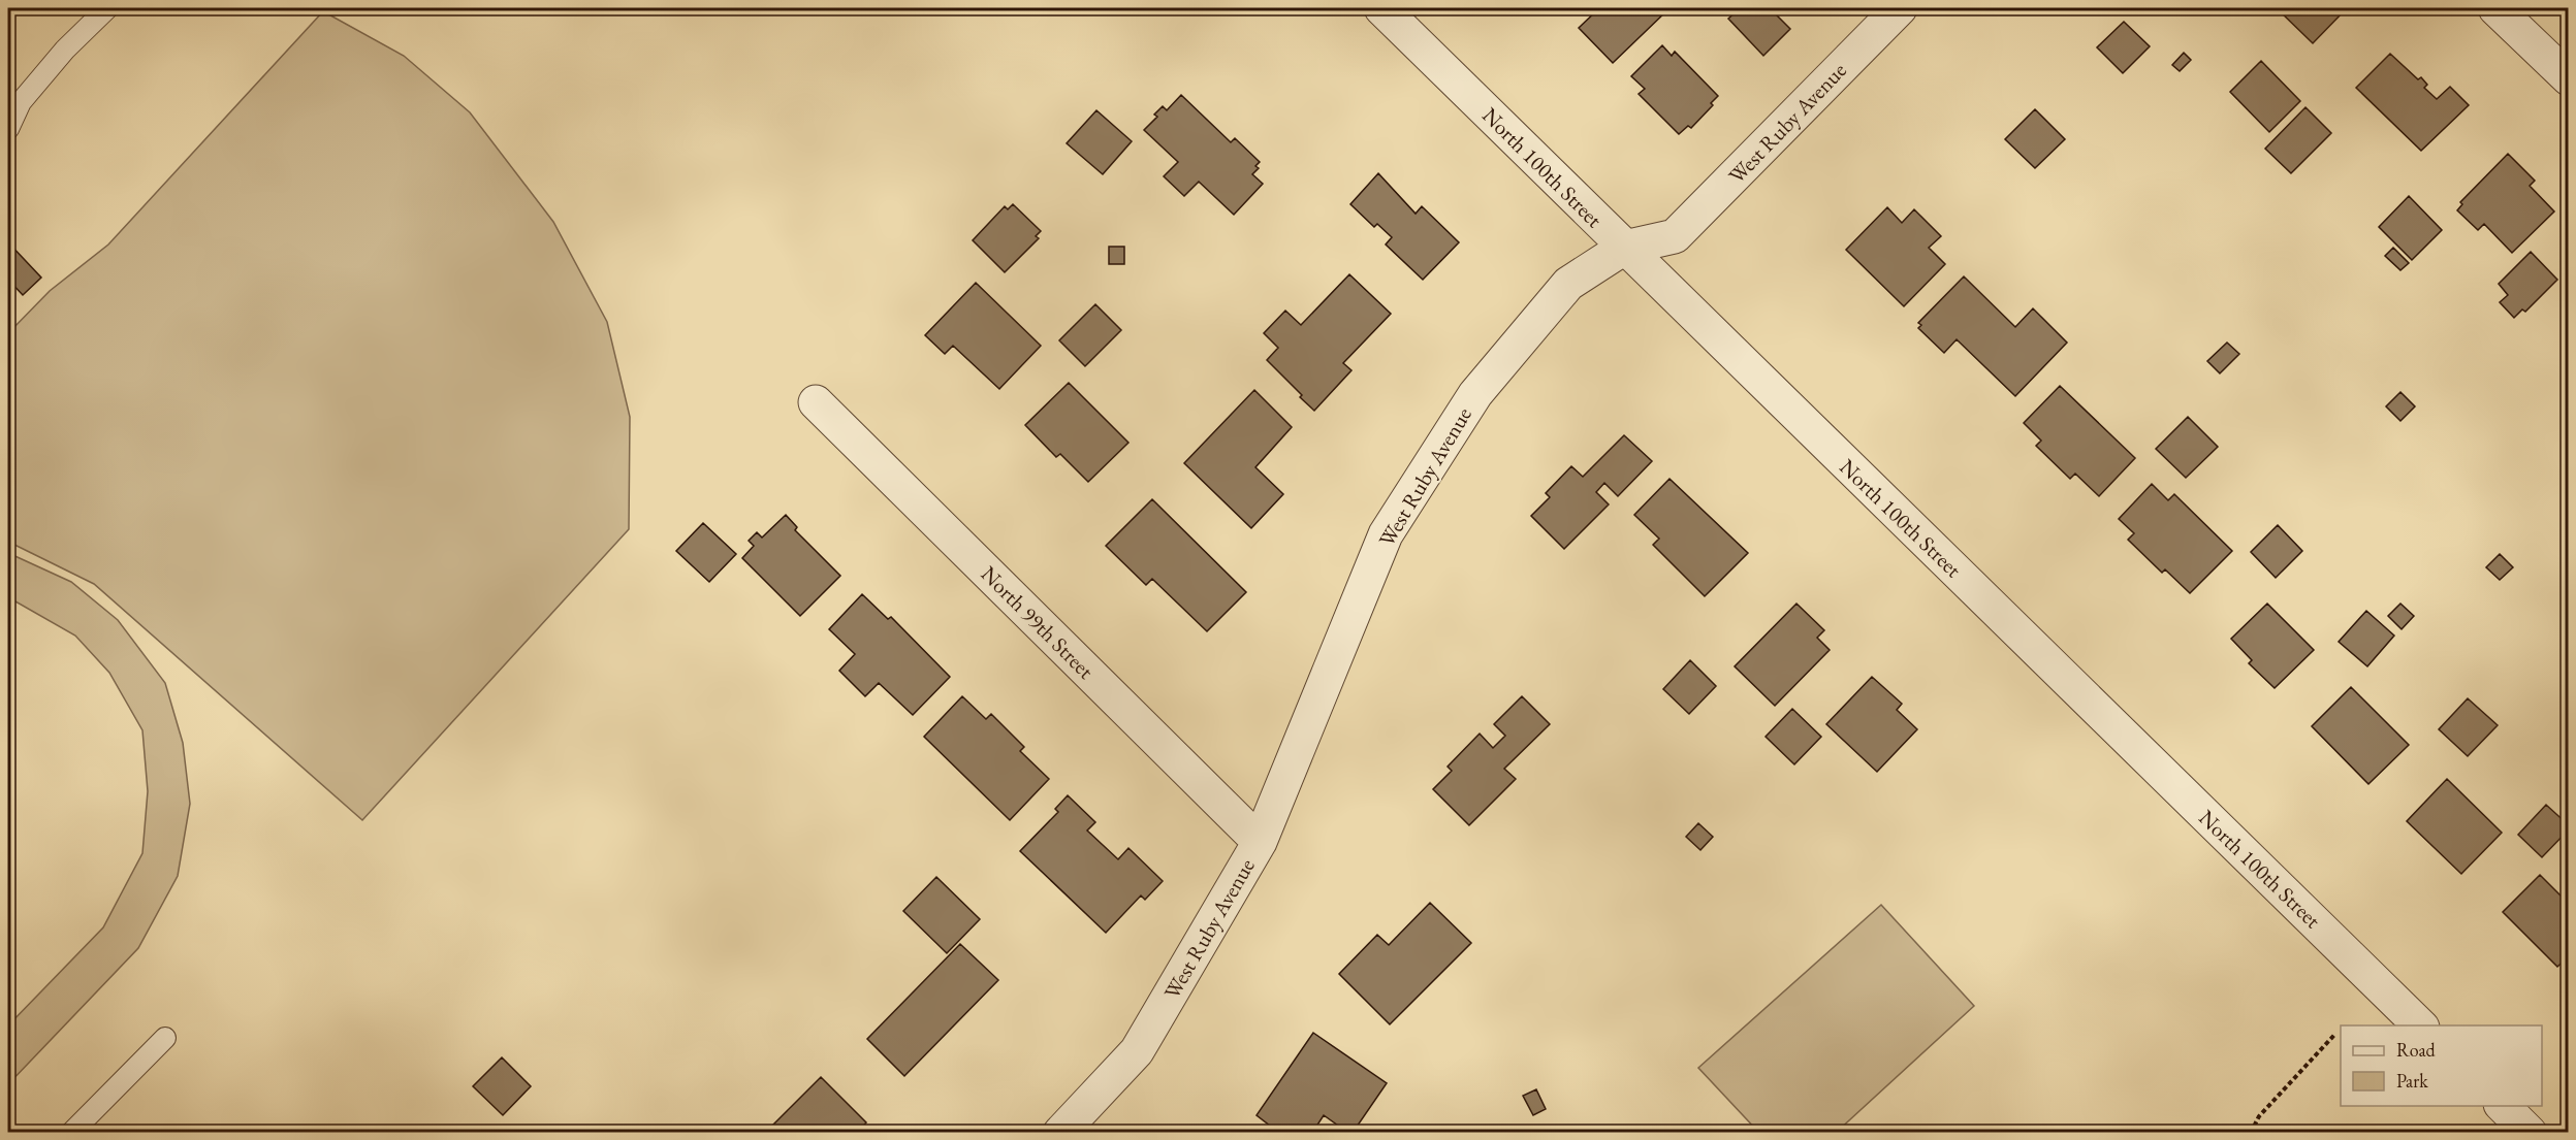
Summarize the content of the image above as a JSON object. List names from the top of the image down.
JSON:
{
  "streets": {
    "street": ["West Ruby Avenue", "North 100th Street", "North 99th Street"]
  },
  "crossings": [
    ["West Ruby Avenue", "North 100th Street"],
    ["West Ruby Avenue", "North 99th Street"]
  ],
  "legend": ["Road", "Park"]
}
